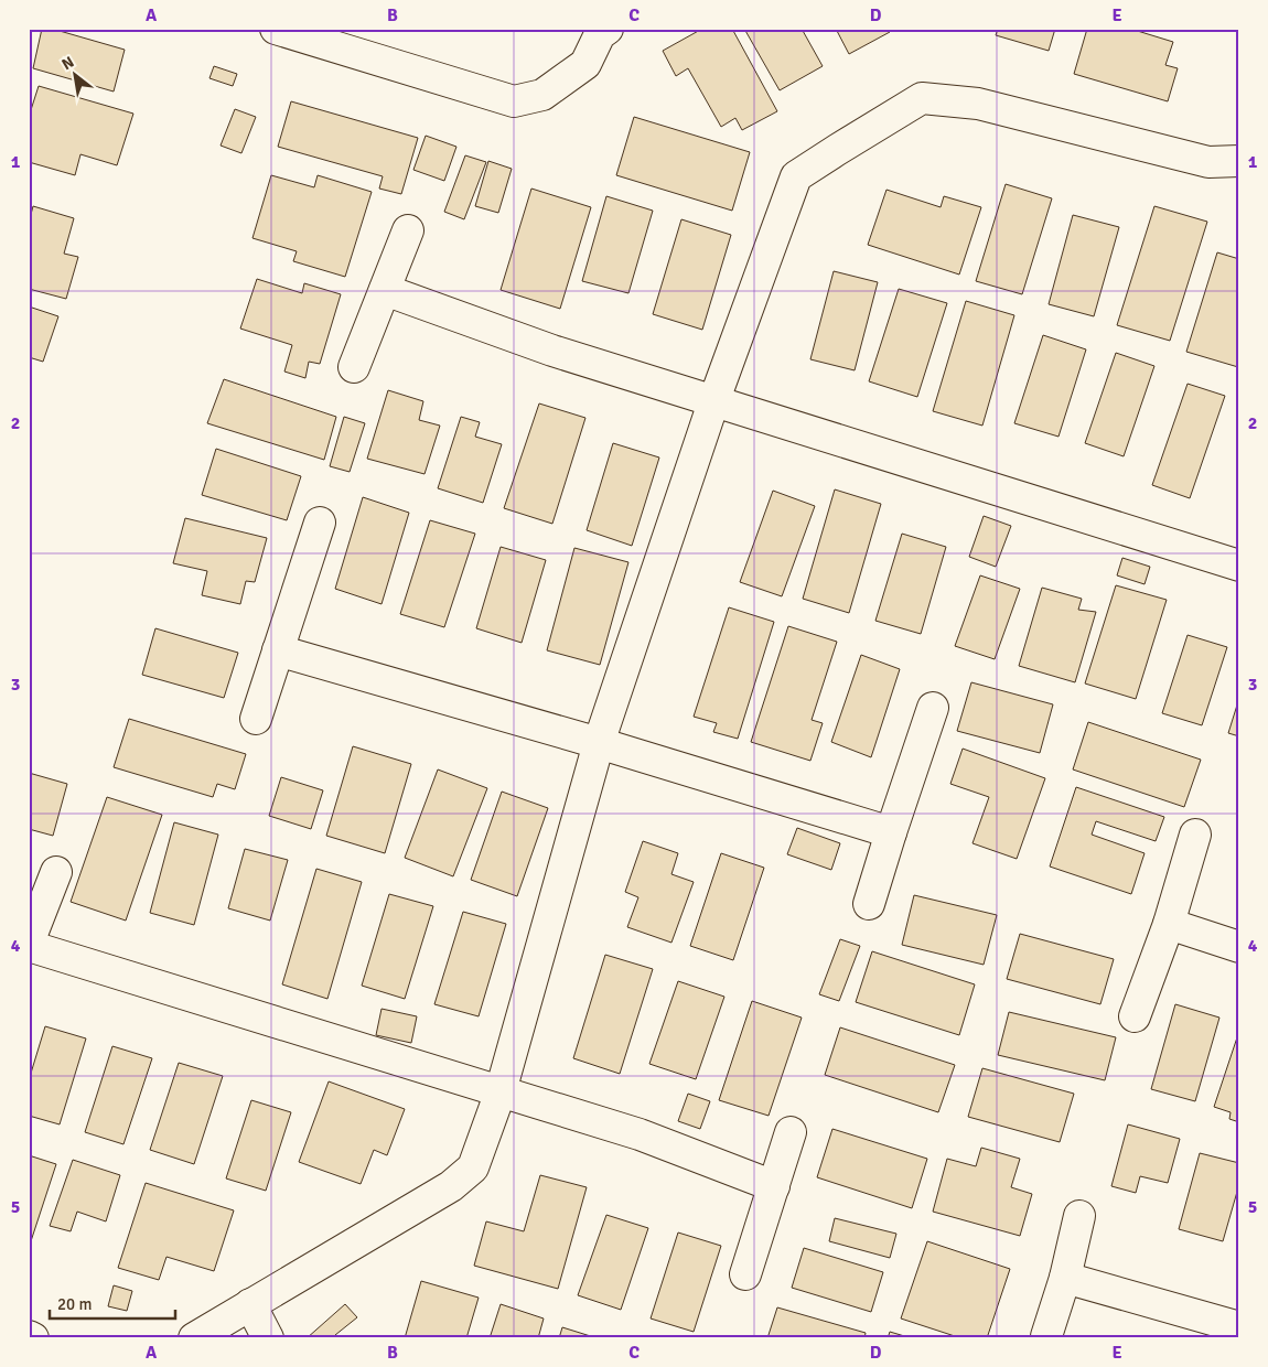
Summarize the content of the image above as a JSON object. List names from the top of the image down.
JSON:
{
  "scale_bar": "20 m",
  "north": "top left",
  "grid": {
    "columns": [
      "A",
      "B",
      "C",
      "D",
      "E"
    ],
    "rows": [
      "1",
      "2",
      "3",
      "4",
      "5"
    ]
  }
}
